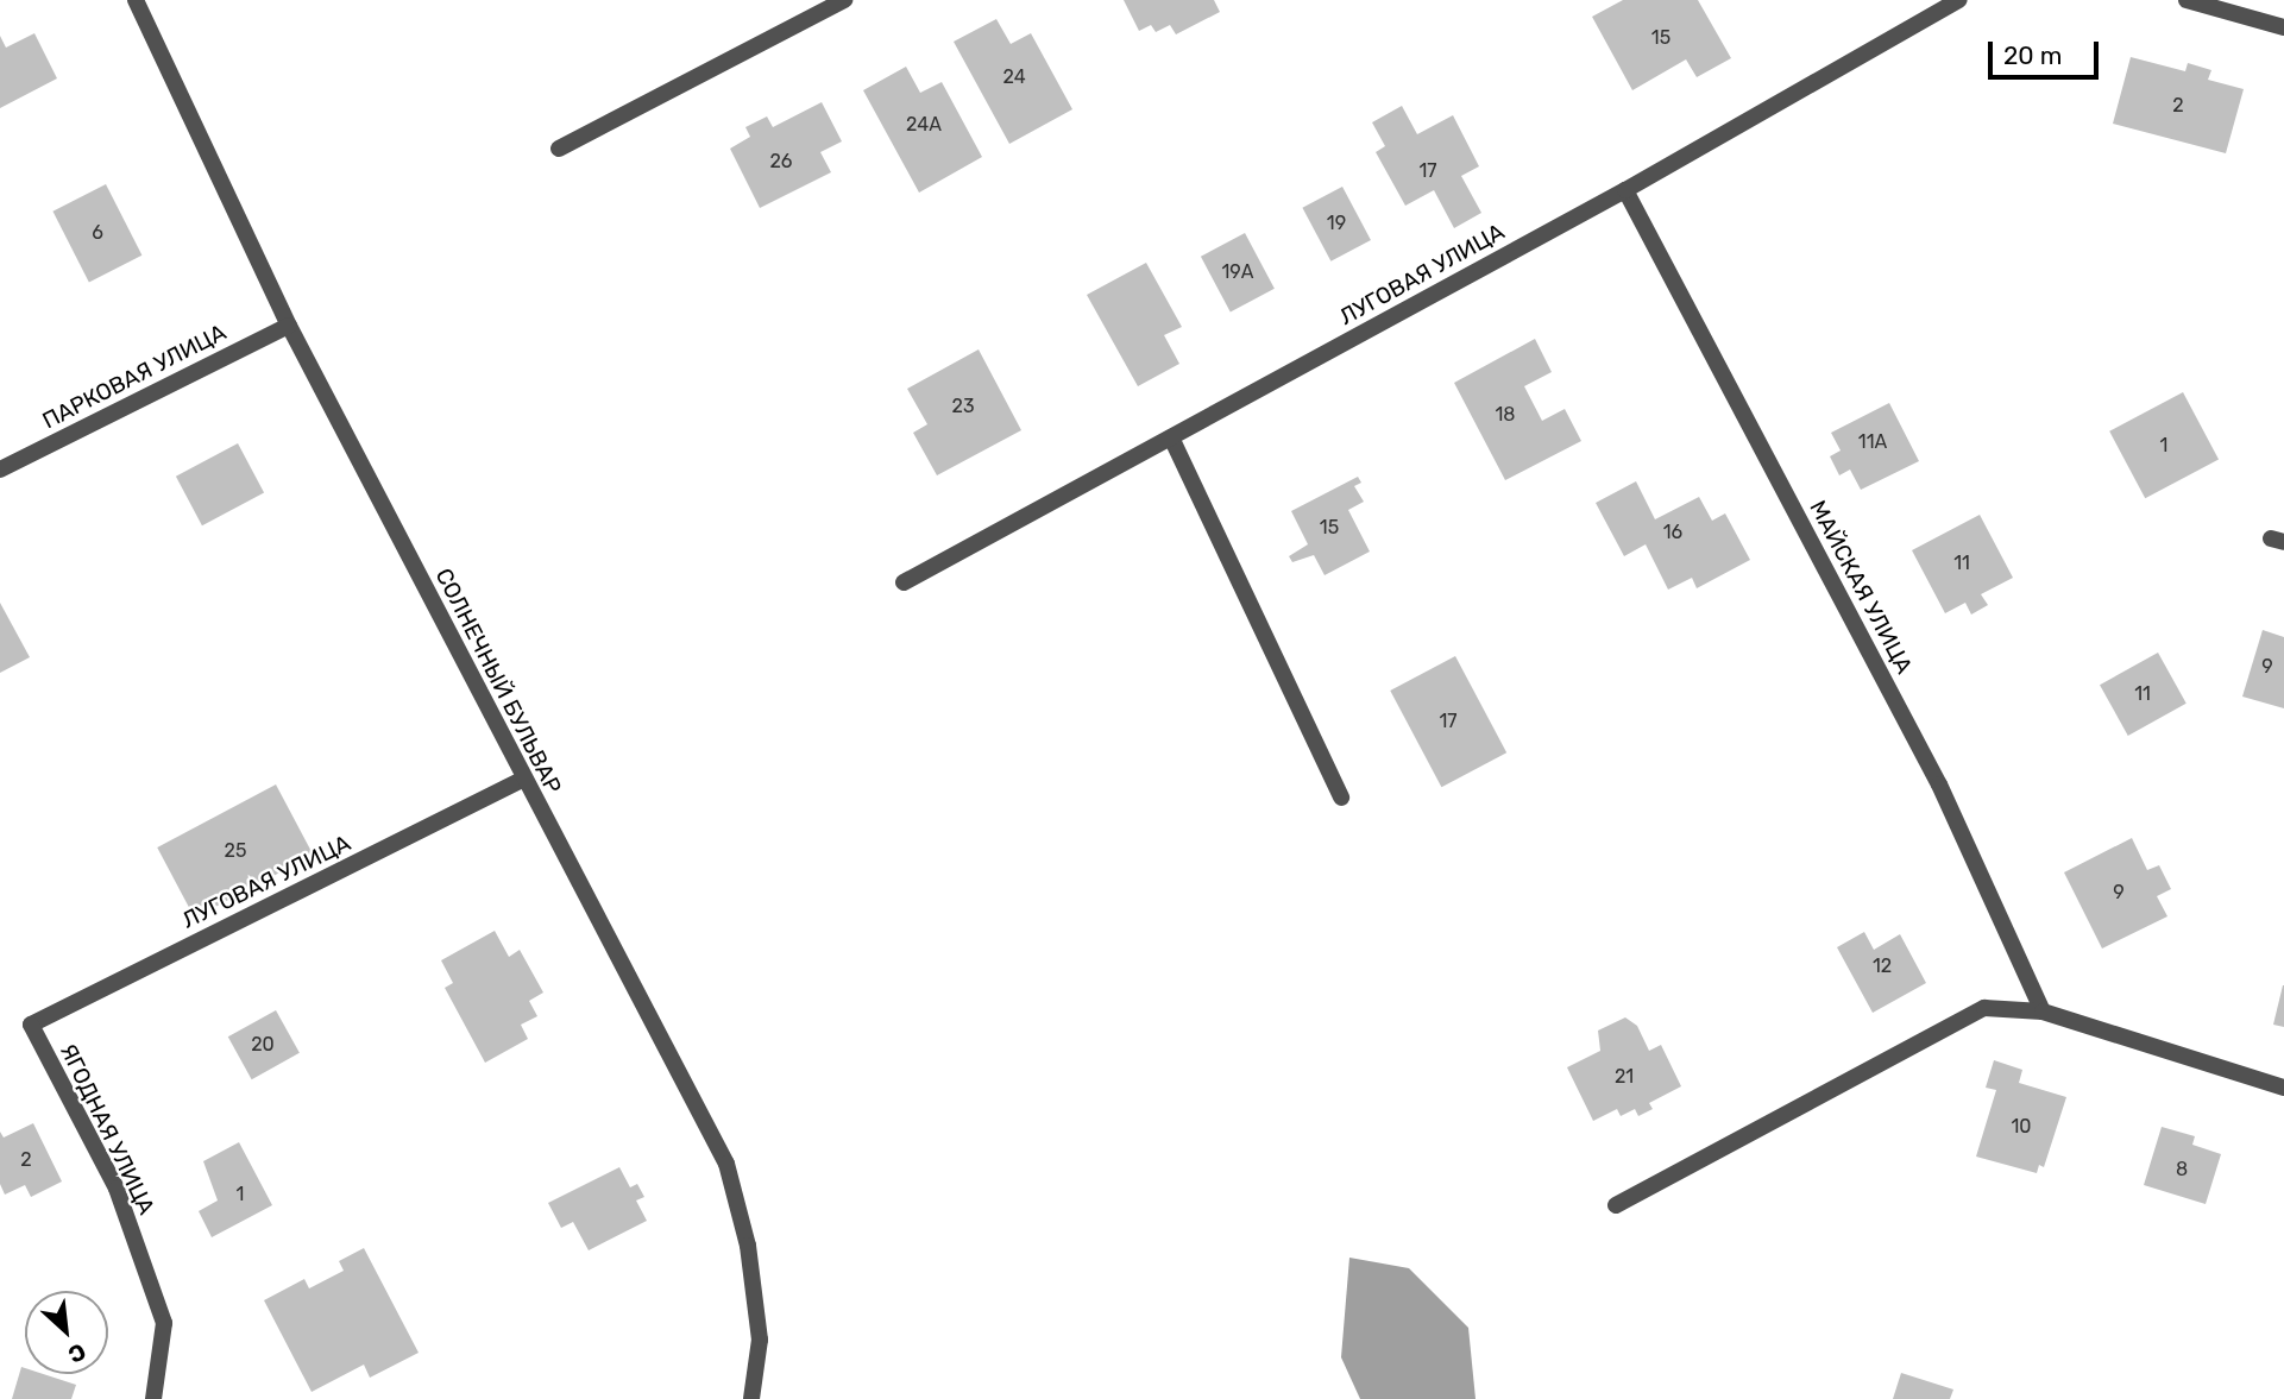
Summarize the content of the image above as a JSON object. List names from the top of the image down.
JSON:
{
  "streets": {
    "street": [
      "ЛУГОВАЯ УЛИЦА",
      "ПАРКОВАЯ УЛИЦА",
      "МАЙСКАЯ УЛИЦА",
      "СОЛНЕЧНЫЙ БУЛЬВАР",
      "ЯГОДНАЯ УЛИЦА"
    ]
  },
  "crossings": [
    ["ЛУГОВАЯ УЛИЦА", "МАЙСКАЯ УЛИЦА"],
    ["ЛУГОВАЯ УЛИЦА", "СОЛНЕЧНЫЙ БУЛЬВАР"],
    ["ЛУГОВАЯ УЛИЦА", "ЯГОДНАЯ УЛИЦА"],
    ["ПАРКОВАЯ УЛИЦА", "СОЛНЕЧНЫЙ БУЛЬВАР"]
  ],
  "house_numbers": [
    "15",
    "24",
    "2",
    "24А",
    "26",
    "17",
    "19",
    "6",
    "19А",
    "23",
    "18",
    "11А",
    "1",
    "15",
    "16",
    "11",
    "9",
    "11",
    "17",
    "25",
    "9",
    "12",
    "20",
    "21",
    "10",
    "2",
    "8",
    "1"
  ],
  "scale_bar": "20 m",
  "north": "bottom right"
}
